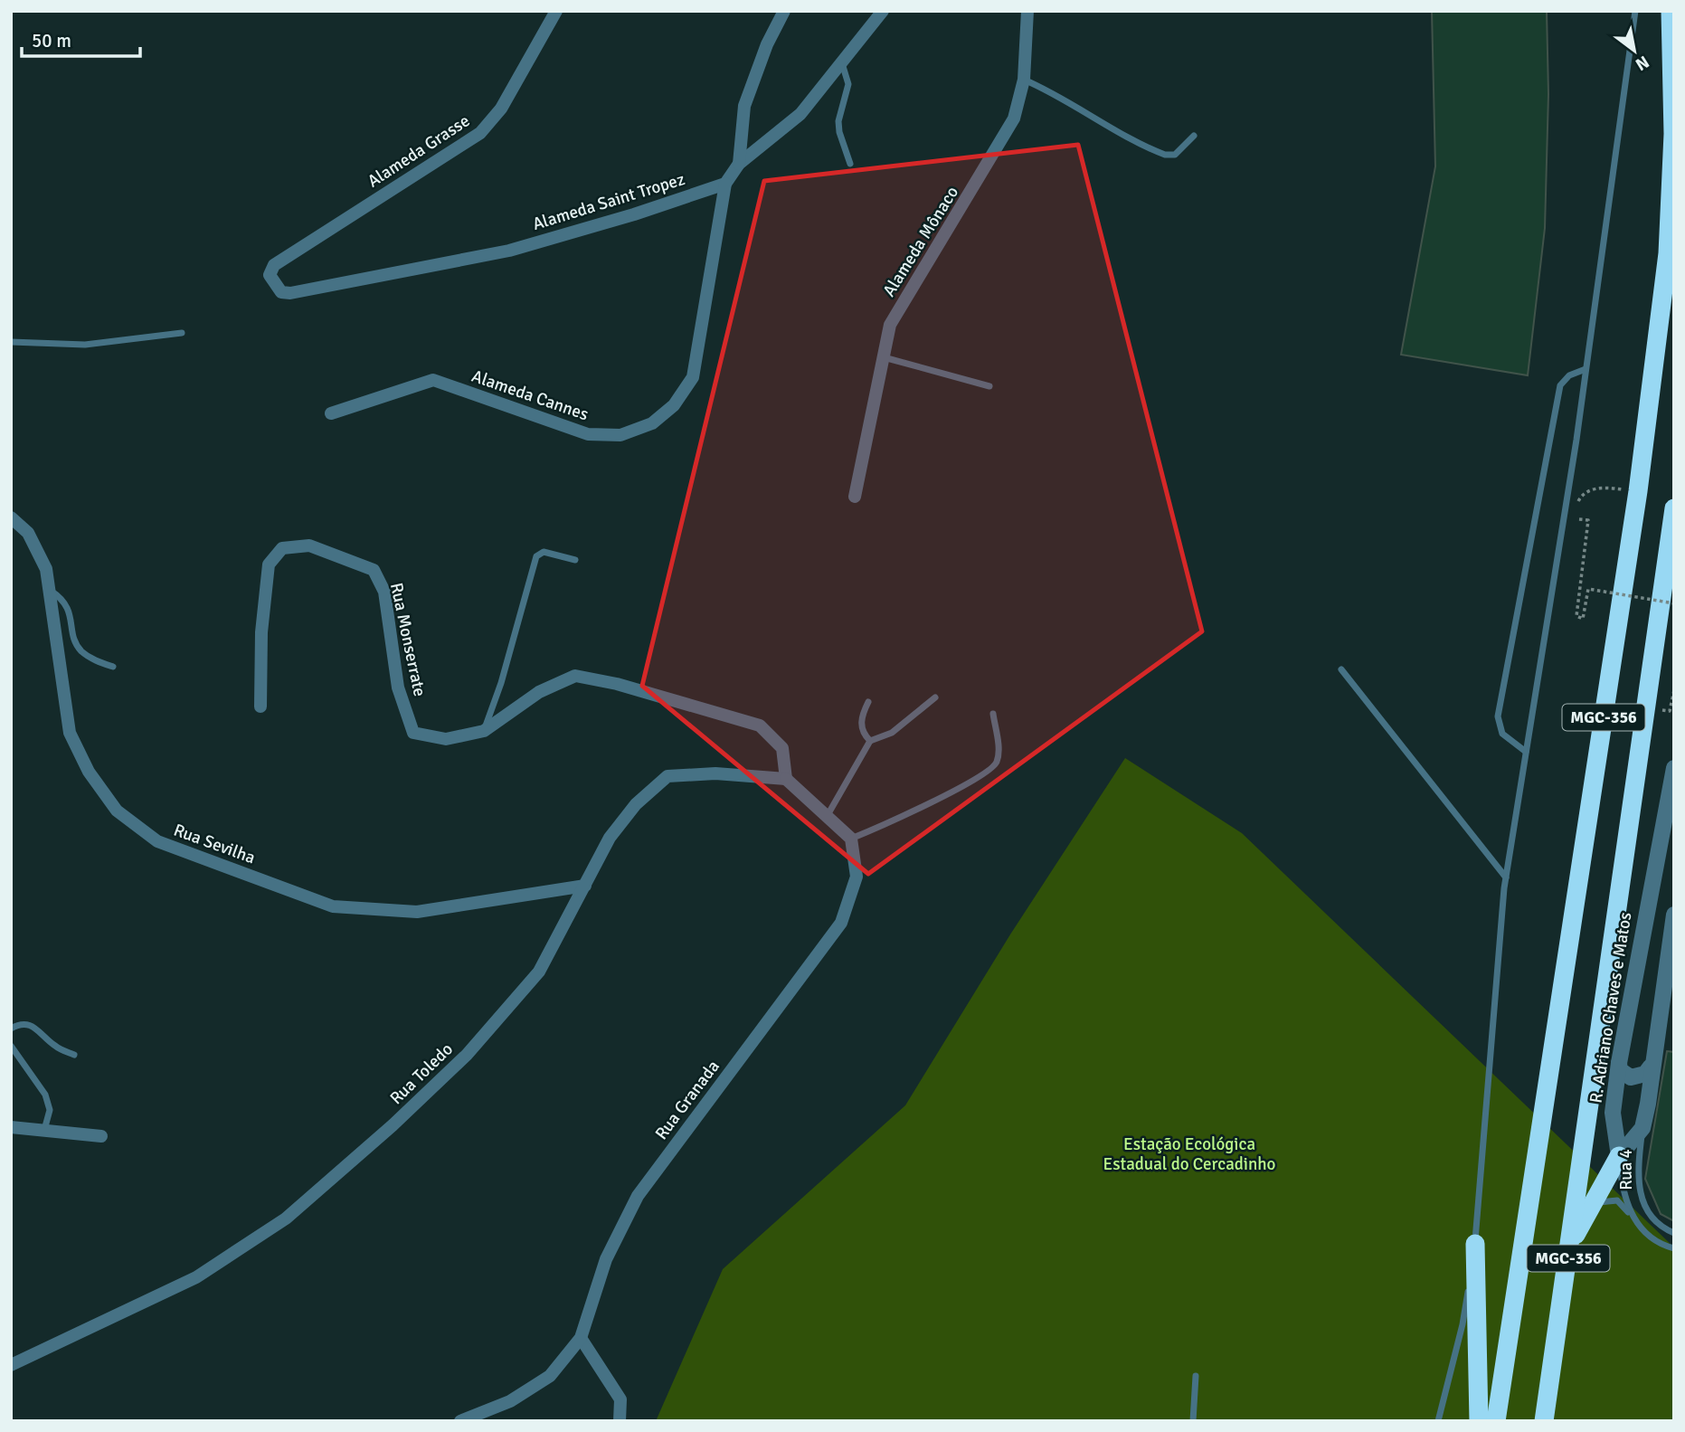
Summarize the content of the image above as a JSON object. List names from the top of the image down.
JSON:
{
  "streets": {
    "highway": ["MGC-356"],
    "street": [
      "Alameda Grasse",
      "Alameda Saint Tropez",
      "Alameda Mônaco",
      "Alameda Cannes",
      "Rua Monserrate",
      "Rua Sevilha",
      "R. Adriano Chaves e Matos",
      "Rua Toledo",
      "Rua Granada"
    ],
    "lane": ["Rua 4"]
  },
  "crossings": [
    ["Alameda Grasse", "Alameda Saint Tropez"],
    ["Alameda Saint Tropez", "Alameda Cannes"],
    ["Rua Monserrate", "Rua Toledo"],
    ["Rua Sevilha", "Rua Toledo"]
  ],
  "parks": ["Estação Ecológica Estadual do Cercadinho"],
  "scale_bar": "50 m",
  "north": "bottom right"
}
